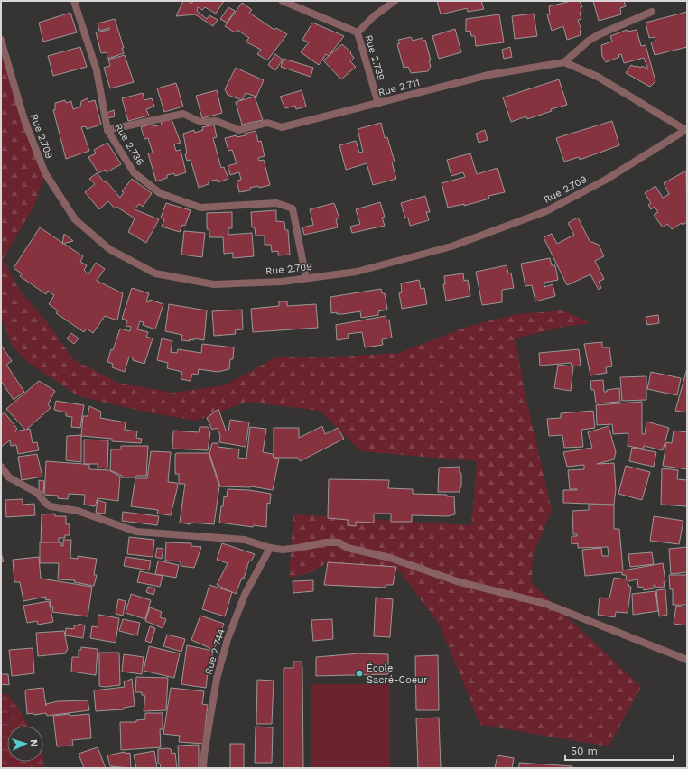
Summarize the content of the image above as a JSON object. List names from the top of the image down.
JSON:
{
  "streets": {
    "street": [
      "Rue 2.739",
      "Rue 2.711",
      "Rue 2.709",
      "Rue 2.736",
      "Rue 2 744"
    ]
  },
  "crossings": [
    ["Rue 2.739", "Rue 2.711"],
    ["Rue 2.711", "Rue 2.736"],
    ["Rue 2.709", "Rue 2.736"]
  ],
  "places": ["École Sacré-Coeur"],
  "scale_bar": "50 m",
  "north": "right"
}
